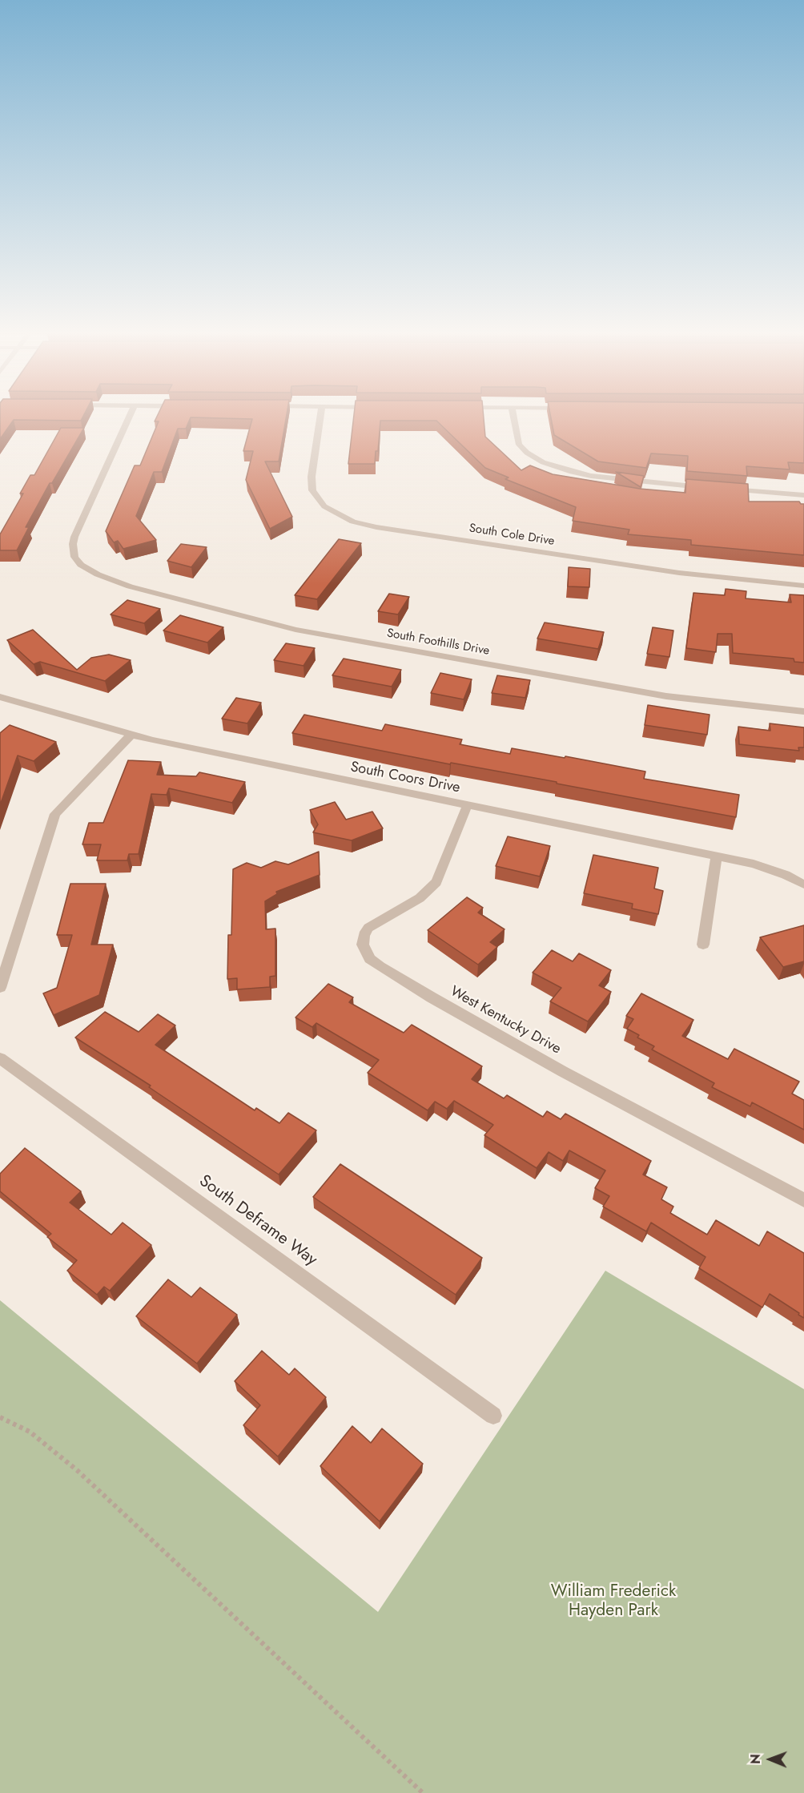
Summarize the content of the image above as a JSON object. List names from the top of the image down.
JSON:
{
  "streets": {
    "street": [
      "South Cole Drive",
      "South Foothills Drive",
      "South Coors Drive",
      "West Kentucky Drive",
      "South Deframe Way"
    ]
  },
  "crossings": [
    ["South Coors Drive", "West Kentucky Drive"]
  ],
  "parks": ["William Frederick Hayden Park"],
  "north": "left"
}
